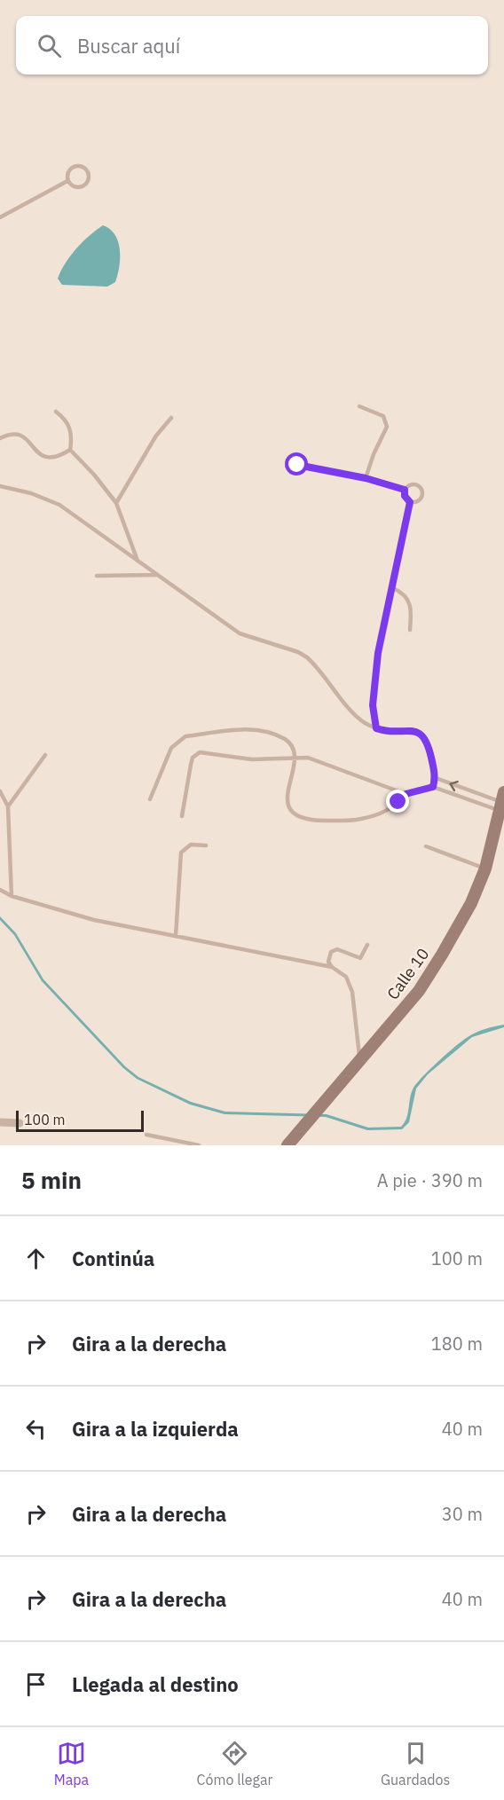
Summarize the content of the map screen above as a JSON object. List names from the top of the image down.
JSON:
{
  "streets": {
    "main road": ["Calle 10"]
  },
  "scale_bar": "100 m",
  "page": {
    "search": "Buscar aquí",
    "scale": "100 m",
    "heading": ["5 min", "A pie · 390 m"],
    "list": [
      ["Continúa", "100 m"],
      ["Gira a la derecha", "180 m"],
      ["Gira a la izquierda", "40 m"],
      ["Gira a la derecha", "30 m"],
      ["Gira a la derecha", "40 m"],
      "Llegada al destino"
    ],
    "nav": ["Mapa", "Cómo llegar", "Guardados"]
  }
}
